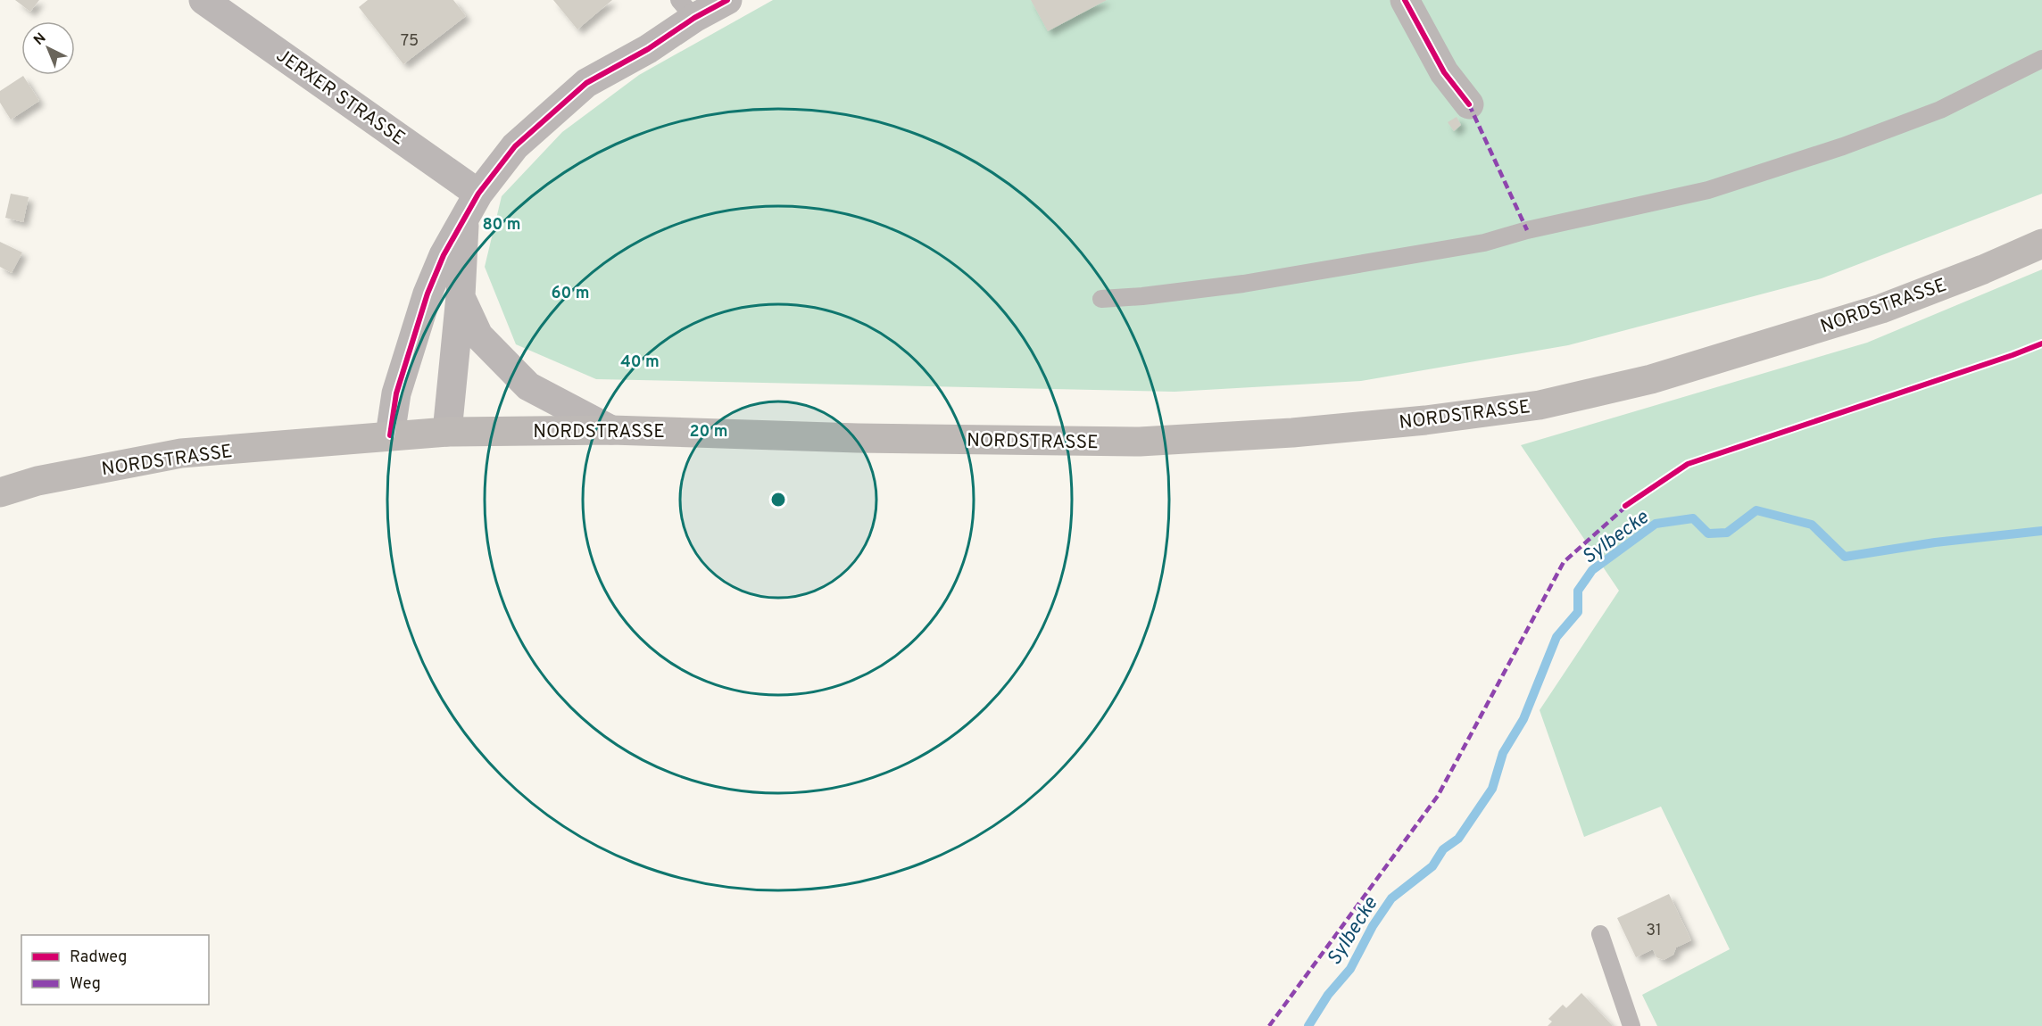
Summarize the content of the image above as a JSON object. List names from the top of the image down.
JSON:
{
  "streets": {
    "main road": ["NORDSTRASSE"],
    "street": ["JERXER STRASSE"]
  },
  "water": ["Sylbecke"],
  "house_numbers": ["75", "31"],
  "legend": ["Radweg", "Weg"],
  "north": "top left",
  "rings": [
    "80 m",
    "60 m",
    "40 m",
    "20 m"
  ]
}
